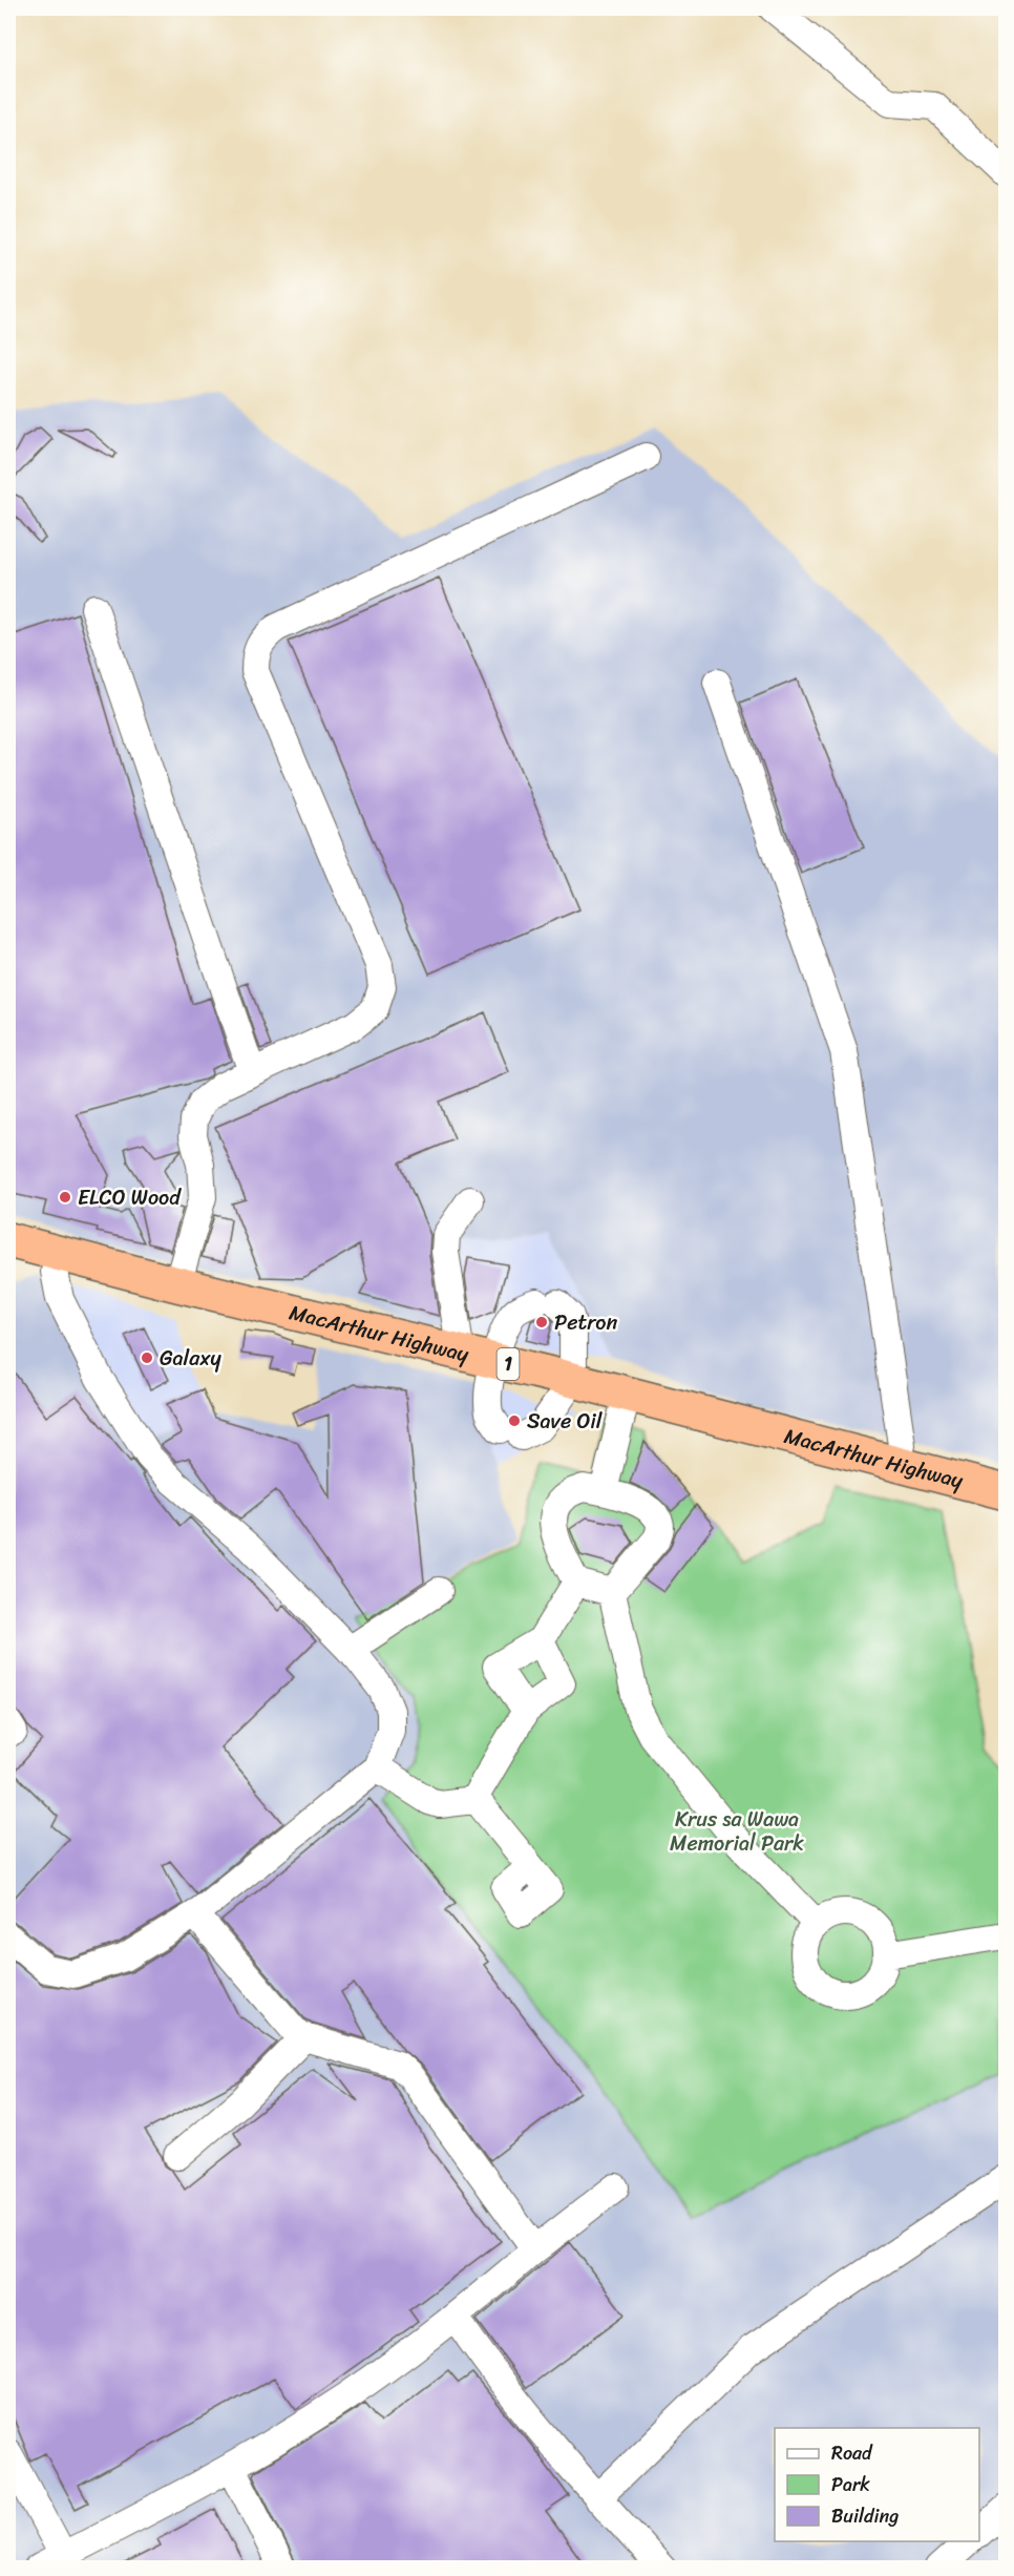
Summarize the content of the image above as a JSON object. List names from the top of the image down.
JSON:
{
  "streets": {
    "highway": ["MacArthur Highway", "1"]
  },
  "parks": ["Krus sa Wawa Memorial Park"],
  "places": [
    "ELCO Wood",
    "Petron",
    "Galaxy",
    "Save Oil"
  ],
  "legend": ["Road", "Park", "Building"]
}
